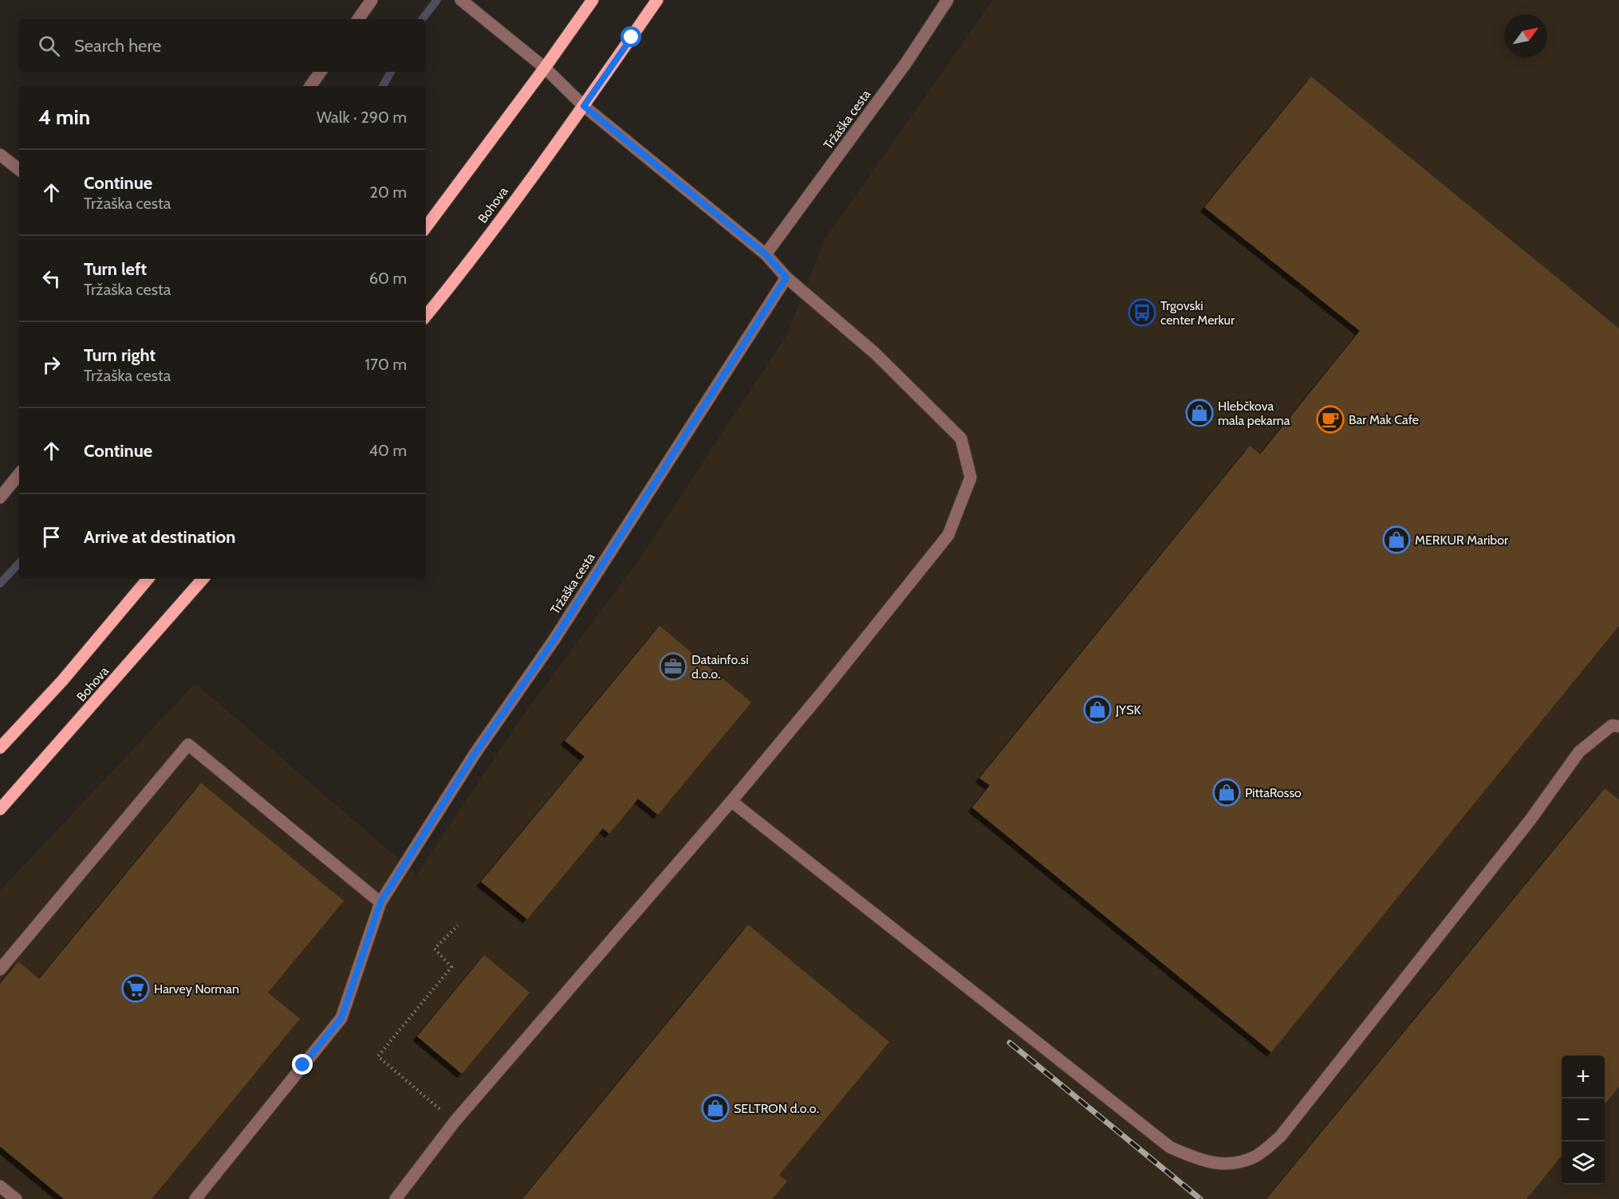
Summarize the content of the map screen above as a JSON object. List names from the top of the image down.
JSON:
{
  "streets": {
    "main road": ["Bohova"],
    "street": ["Tržaška cesta"]
  },
  "places": {
    "bus stop": ["Trgovski center Merkur"],
    "shop": [
      "Hlebčkova mala pekarna",
      "MERKUR Maribor",
      "JYSK",
      "PittaRosso",
      "SELTRON d.o.o."
    ],
    "cafe": ["Bar Mak Cafe"],
    "office": ["Datainfo.si d.o.o."],
    "supermarket": ["Harvey Norman"]
  },
  "north": "top right",
  "page": {
    "search": "Search here",
    "heading": ["4 min", "Walk · 290 m"],
    "list": [
      ["Continue", "Tržaška cesta", "20 m"],
      ["Turn left", "Tržaška cesta", "60 m"],
      ["Turn right", "Tržaška cesta", "170 m"],
      ["Continue", "40 m"],
      "Arrive at destination"
    ],
    "map_buttons": ["+", "−"]
  }
}
